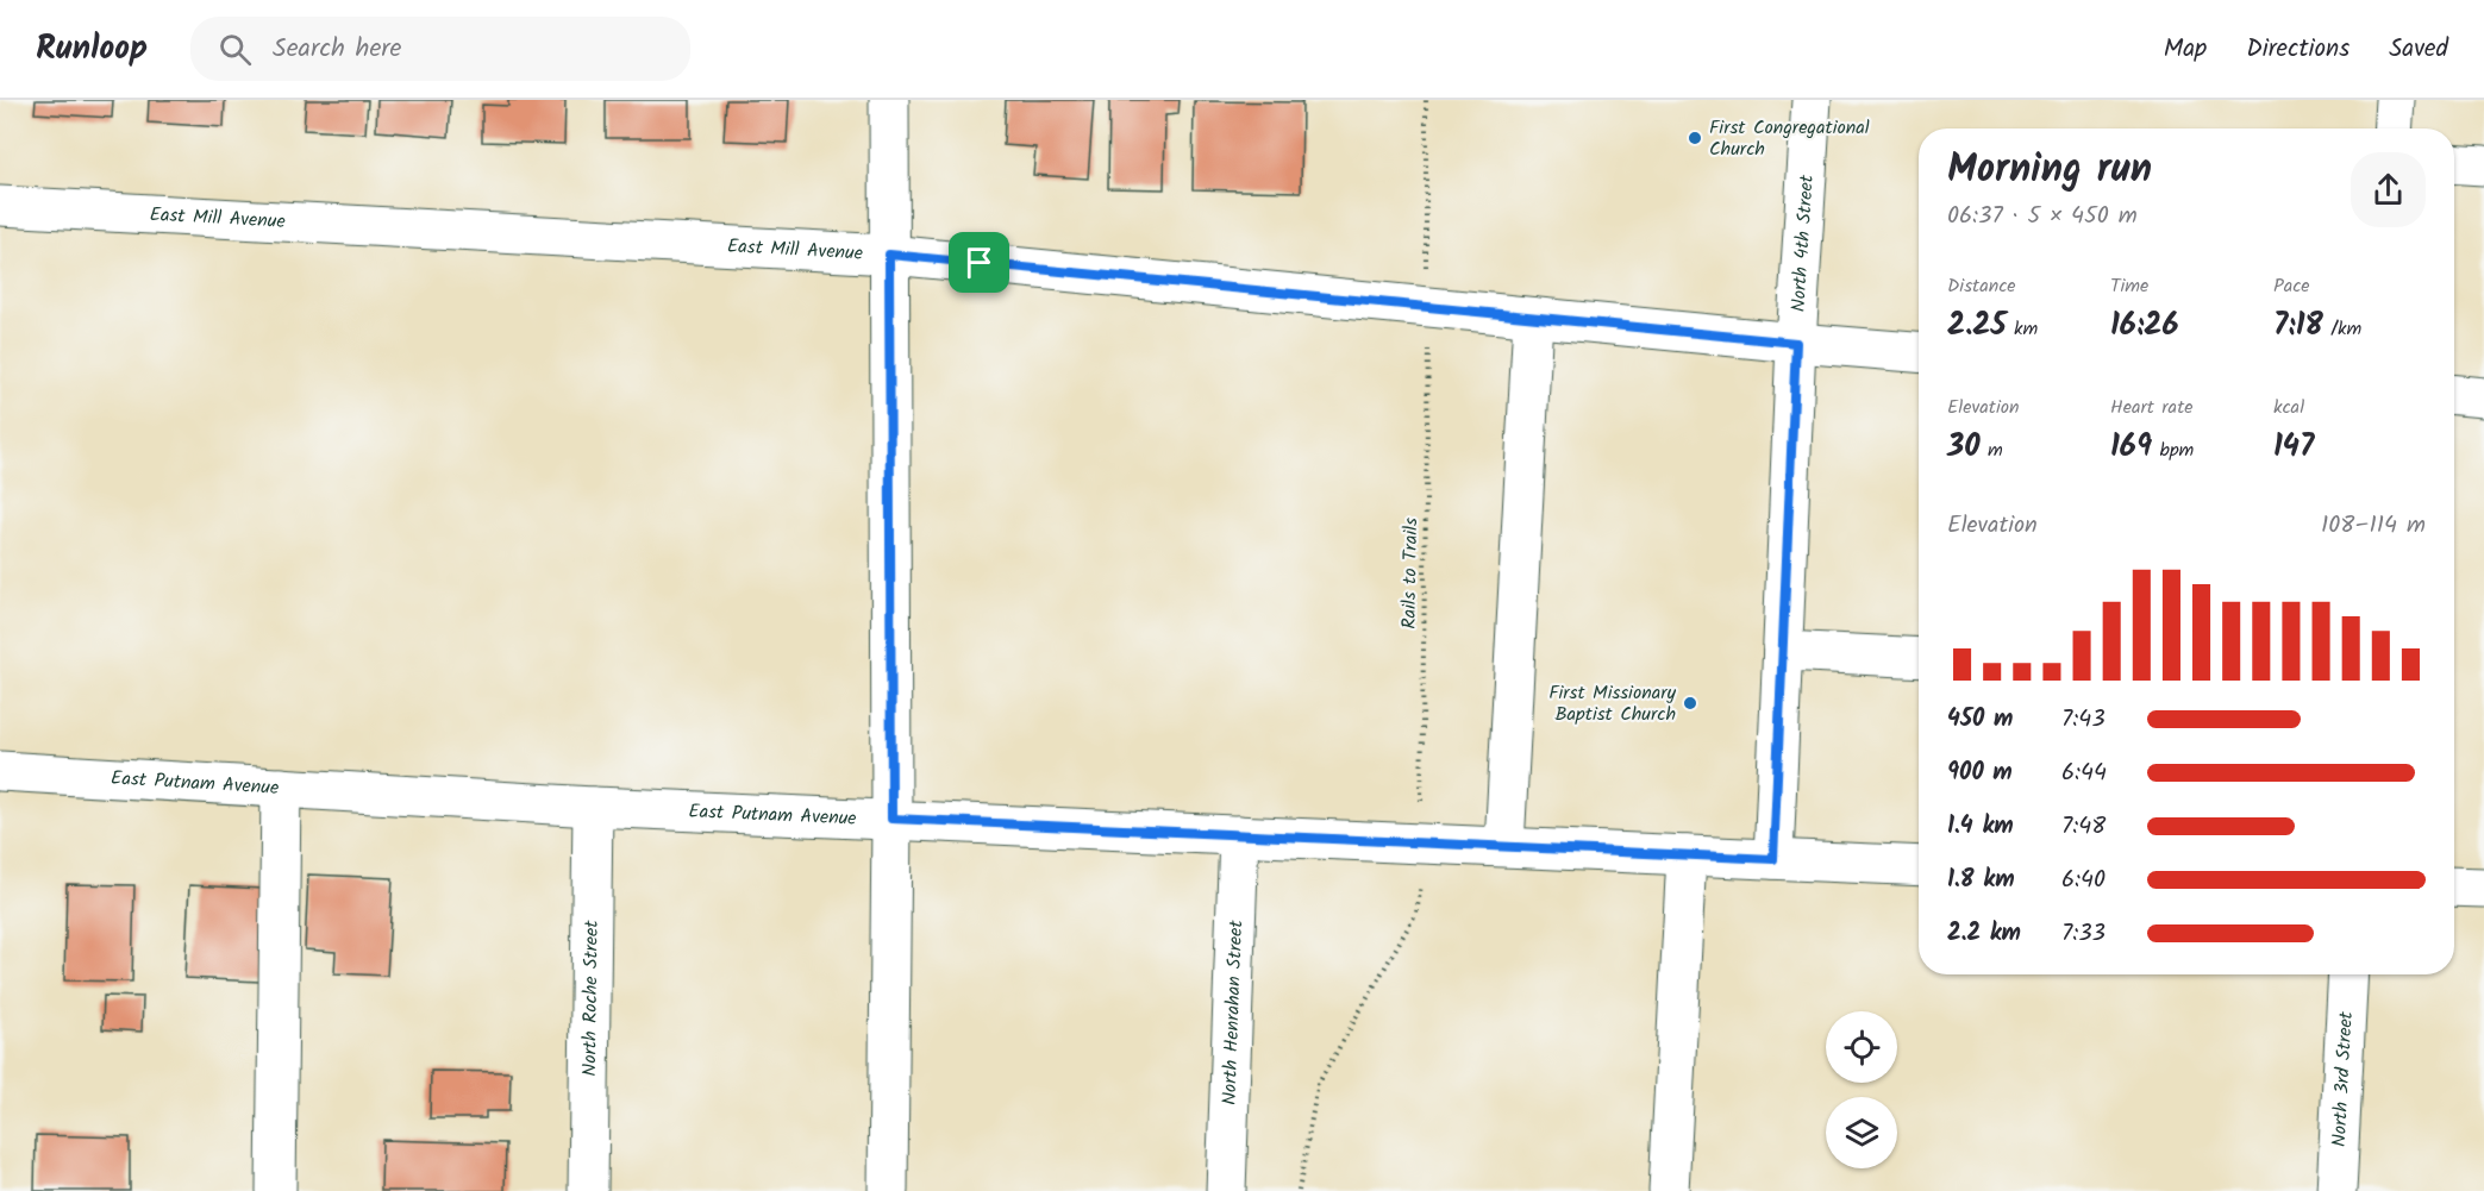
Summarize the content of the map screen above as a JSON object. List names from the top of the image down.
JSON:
{
  "streets": {
    "street": [
      "East Mill Avenue",
      "North 4th Street",
      "East Putnam Avenue",
      "North Roche Street",
      "North Henrahan Street",
      "North 3rd Street"
    ],
    "path": ["Rails to Trails"]
  },
  "crossings": [
    ["East Mill Avenue", "North 4th Street"],
    ["North 4th Street", "East Putnam Avenue"],
    ["East Putnam Avenue", "North Roche Street"],
    ["East Putnam Avenue", "North Henrahan Street"]
  ],
  "places": ["First Congregational Church", "First Missionary Baptist Church"],
  "page": {
    "header": "Runloop",
    "search": "Search here",
    "nav": ["Map", "Directions", "Saved"],
    "heading": ["Morning run", "06:37 · 5 × 450 m"],
    "stats": [
      ["Distance", "2.25 km"],
      ["Time", "16:26"],
      ["Pace", "7:18 /km"],
      ["Elevation", "30 m"],
      ["Heart rate", "169 bpm"],
      ["kcal", "147"]
    ],
    "chart": ["Elevation", "108–114 m"],
    "list": [
      {
        "name": "450 m",
        "note": "7:43"
      },
      {
        "name": "900 m",
        "note": "6:44"
      },
      {
        "name": "1.4 km",
        "note": "7:48"
      },
      {
        "name": "1.8 km",
        "note": "6:40"
      },
      {
        "name": "2.2 km",
        "note": "7:33"
      }
    ]
  }
}
